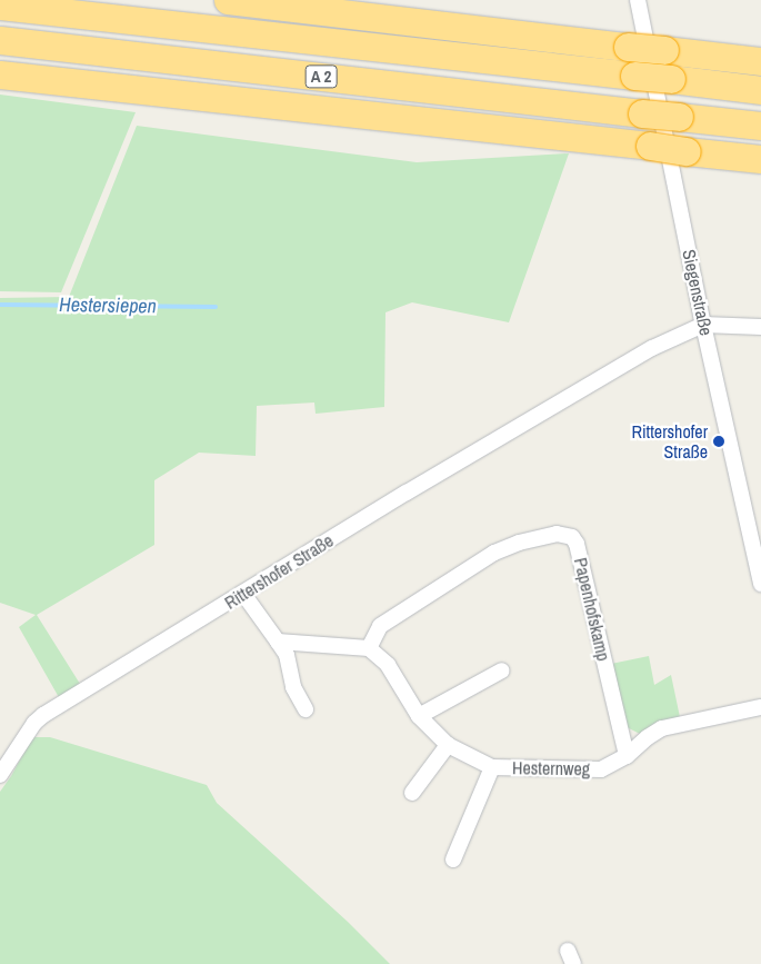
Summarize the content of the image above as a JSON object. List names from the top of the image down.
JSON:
{
  "streets": {
    "highway": ["A 2"],
    "street": [
      "Siegenstraße",
      "Rittershofer Straße",
      "Papenhofskamp",
      "Hesternweg"
    ]
  },
  "crossings": [
    ["Siegenstraße", "Rittershofer Straße"],
    ["Papenhofskamp", "Hesternweg"]
  ],
  "water": ["Hestersiepen"],
  "places": ["Rittershofer Straße"]
}
